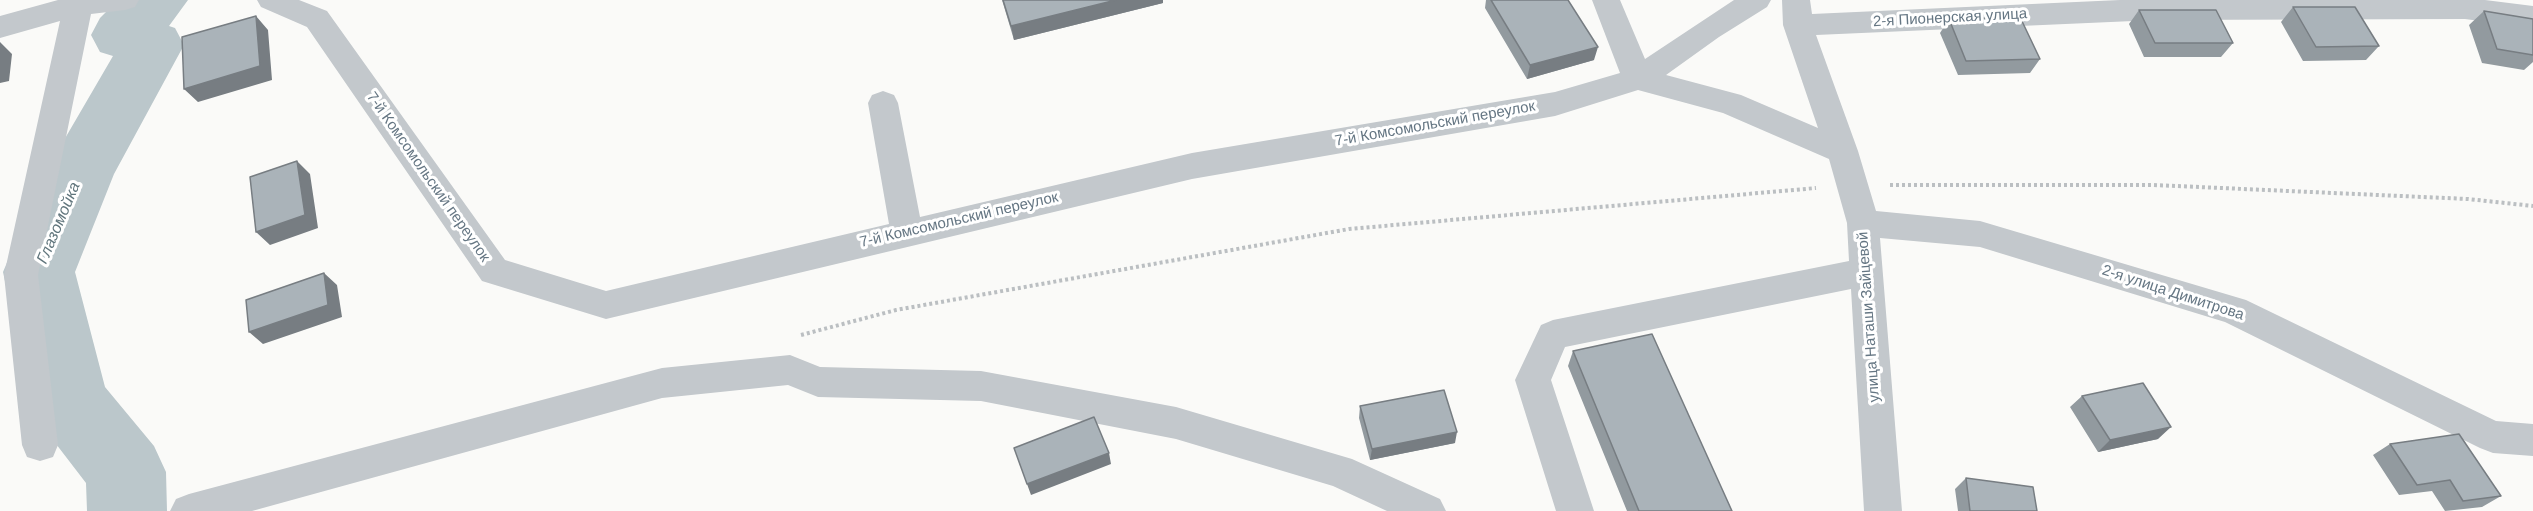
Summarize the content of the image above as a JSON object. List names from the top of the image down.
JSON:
{
  "streets": {
    "street": [
      "2-я Пионерская улица",
      "7-й Комсомольский переулок",
      "2-я улица Димитрова",
      "улица Наташи Зайцевой"
    ]
  },
  "crossings": [
    ["2-я Пионерская улица", "улица Наташи Зайцевой"],
    ["2-я улица Димитрова", "улица Наташи Зайцевой"]
  ],
  "water": ["Глазомойка"]
}
